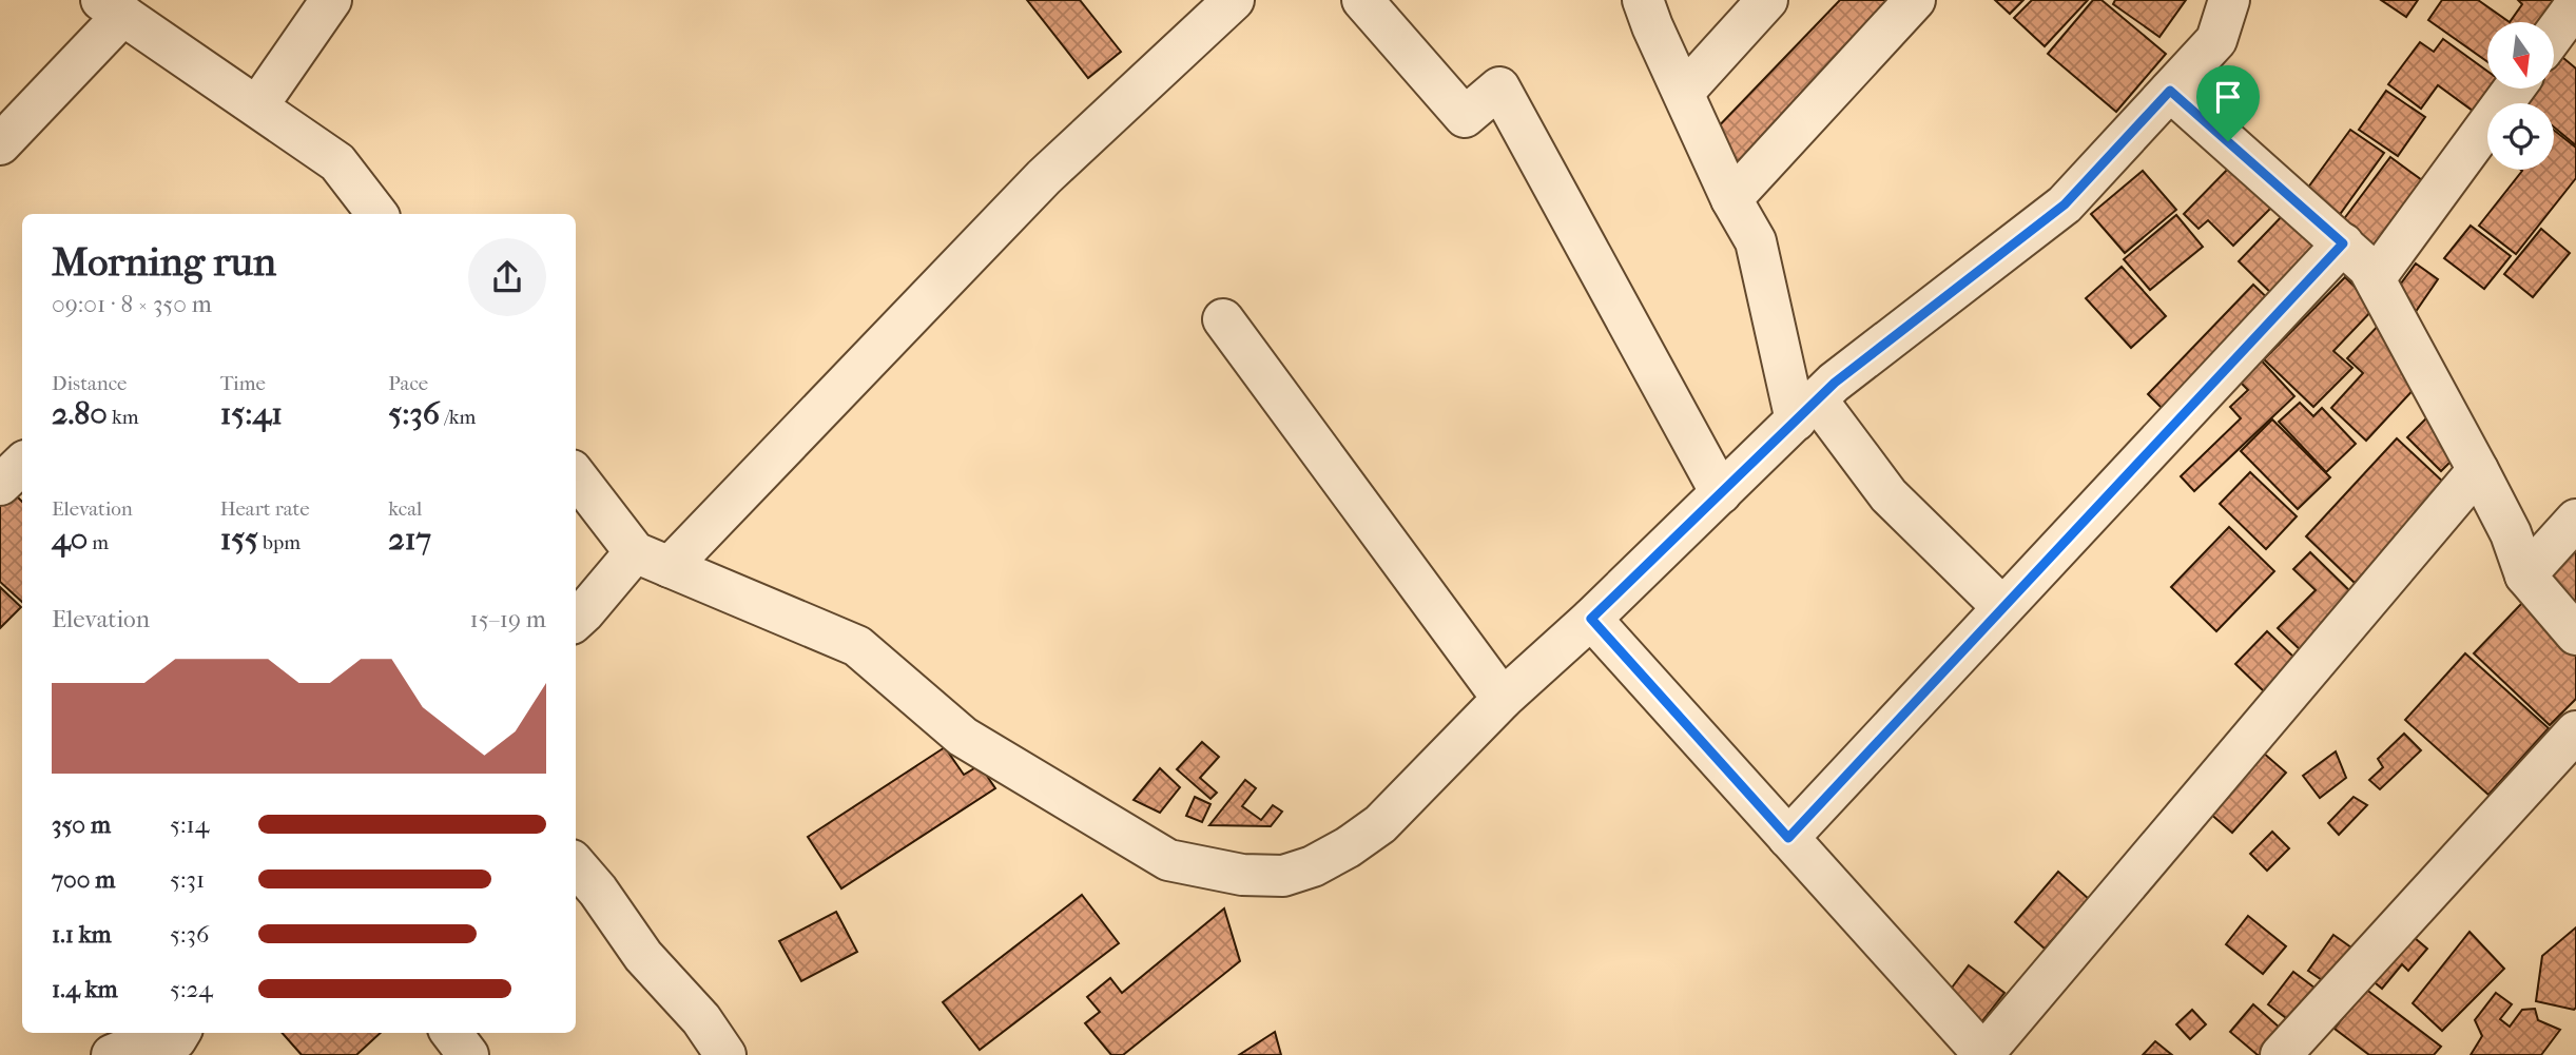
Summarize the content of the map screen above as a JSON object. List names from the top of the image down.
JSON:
{
  "north": "bottom",
  "page": {
    "heading": ["Morning run", "09:01 · 8 × 350 m"],
    "stats": [
      ["Distance", "2.80 km"],
      ["Time", "15:41"],
      ["Pace", "5:36 /km"],
      ["Elevation", "40 m"],
      ["Heart rate", "155 bpm"],
      ["kcal", "217"]
    ],
    "chart": ["Elevation", "15–19 m"],
    "list": [
      {
        "name": "350 m",
        "note": "5:14"
      },
      {
        "name": "700 m",
        "note": "5:31"
      },
      {
        "name": "1.1 km",
        "note": "5:36"
      },
      {
        "name": "1.4 km",
        "note": "5:24"
      }
    ]
  }
}
